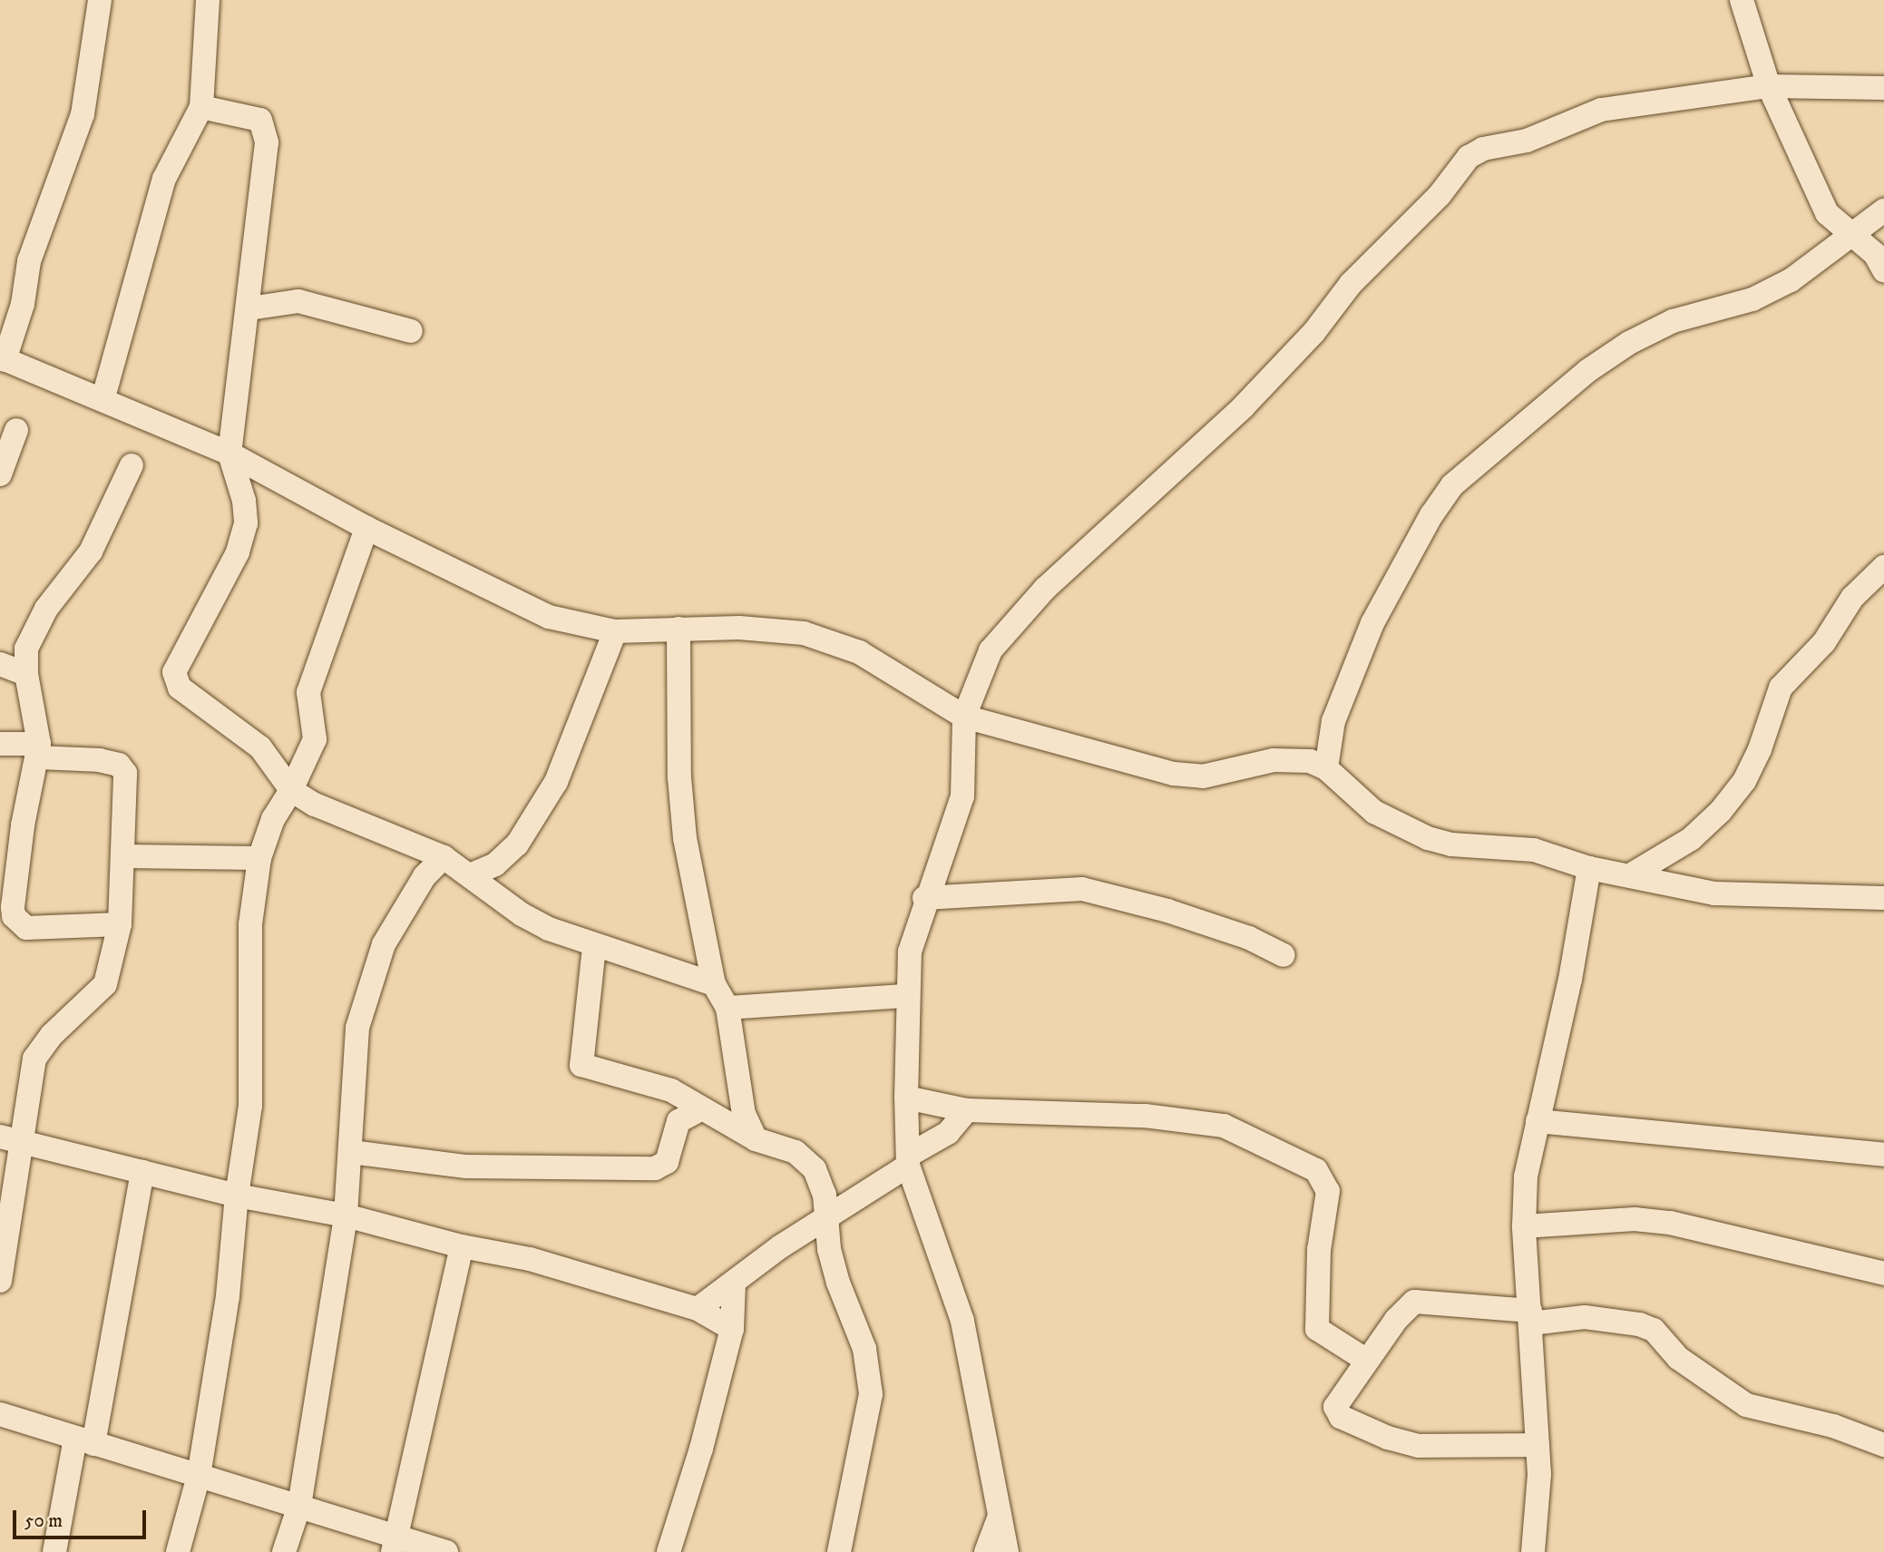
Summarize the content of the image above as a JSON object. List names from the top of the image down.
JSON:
{
  "scale_bar": "50 m"
}
